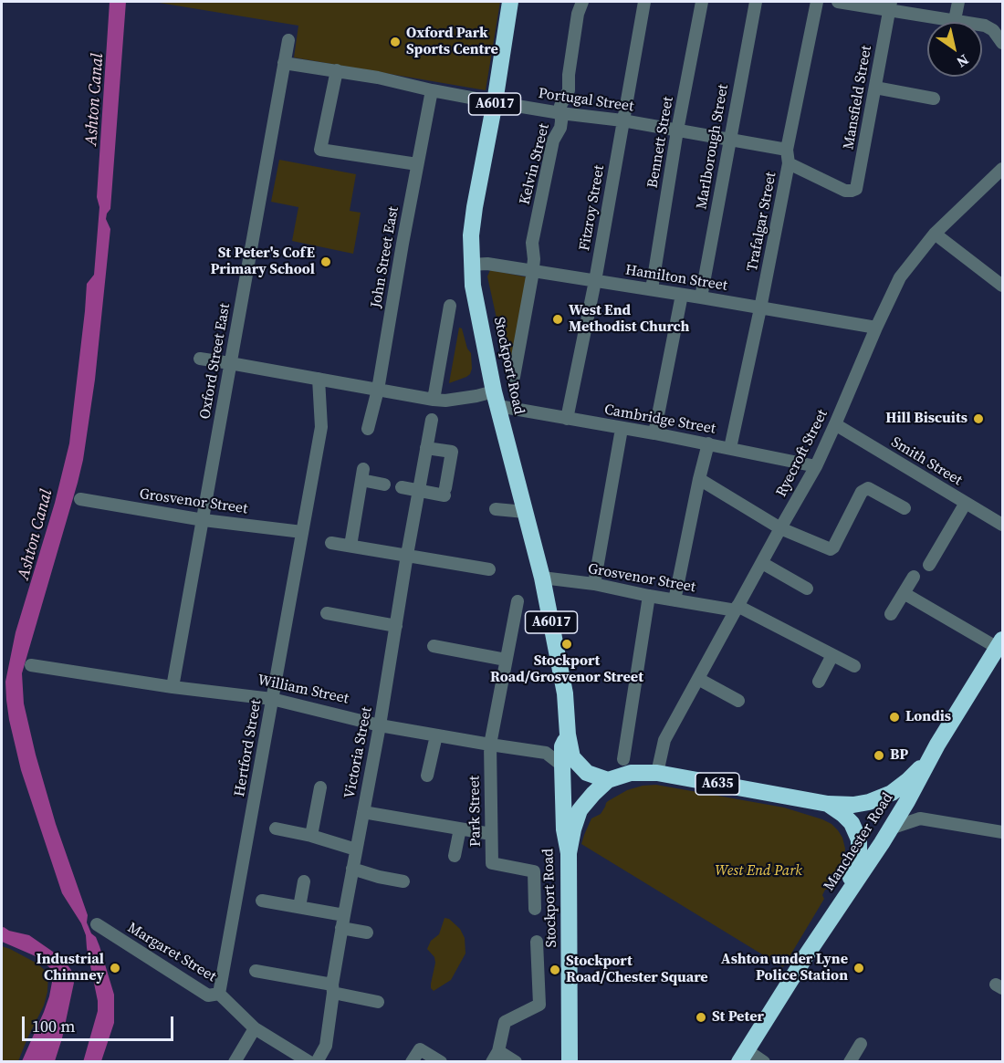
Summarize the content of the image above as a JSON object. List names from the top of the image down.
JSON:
{
  "streets": {
    "highway": [
      "A6017",
      "Stockport Road",
      "A635",
      "Manchester Road"
    ],
    "street": [
      "Mansfield Street",
      "Portugal Street",
      "Bennett Street",
      "Marlborough Street",
      "Kelvin Street",
      "Fitzroy Street",
      "Trafalgar Street",
      "John Street East",
      "Hamilton Street",
      "Oxford Street East",
      "Cambridge Street",
      "Ryecroft Street",
      "Smith Street",
      "Grosvenor Street",
      "William Street",
      "Hertford Street",
      "Victoria Street",
      "Park Street",
      "Margaret Street"
    ]
  },
  "crossings": [
    ["Mansfield Street", "Trafalgar Street"],
    ["Portugal Street", "Bennett Street"],
    ["Portugal Street", "Marlborough Street"],
    ["Portugal Street", "Kelvin Street"],
    ["Portugal Street", "Fitzroy Street"],
    ["Portugal Street", "Trafalgar Street"],
    ["Portugal Street", "John Street East"],
    ["Portugal Street", "Oxford Street East"],
    ["Portugal Street", "Stockport Road"],
    ["Bennett Street", "Hamilton Street"],
    ["Marlborough Street", "Hamilton Street"],
    ["Kelvin Street", "Hamilton Street"],
    ["Fitzroy Street", "Hamilton Street"],
    ["Fitzroy Street", "Cambridge Street"],
    ["Trafalgar Street", "Hamilton Street"],
    ["Trafalgar Street", "Cambridge Street"],
    ["John Street East", "Cambridge Street"],
    ["Hamilton Street", "Stockport Road"],
    ["Hamilton Street", "Ryecroft Street"],
    ["Oxford Street East", "Cambridge Street"],
    ["Oxford Street East", "Grosvenor Street"],
    ["Oxford Street East", "William Street"],
    ["Stockport Road", "Cambridge Street"],
    ["Stockport Road", "Grosvenor Street"],
    ["Stockport Road", "William Street"],
    ["Stockport Road", "A635"],
    ["Cambridge Street", "Ryecroft Street"],
    ["Cambridge Street", "Hertford Street"],
    ["Ryecroft Street", "Smith Street"],
    ["Ryecroft Street", "Grosvenor Street"],
    ["Ryecroft Street", "A635"],
    ["Grosvenor Street", "Hertford Street"],
    ["William Street", "Hertford Street"],
    ["William Street", "Victoria Street"],
    ["William Street", "Park Street"],
    ["Hertford Street", "Margaret Street"],
    ["A635", "Manchester Road"]
  ],
  "water": ["Ashton Canal"],
  "parks": ["West End Park"],
  "places": [
    "Oxford Park Sports Centre",
    "St Peter's CofE Primary School",
    "West End Methodist Church",
    "Hill Biscuits",
    "Stockport Road/Grosvenor Street",
    "Londis",
    "BP",
    "Industrial Chimney",
    "Ashton under Lyne Police Station",
    "Stockport Road/Chester Square",
    "St Peter"
  ],
  "scale_bar": "100 m",
  "north": "bottom right"
}
